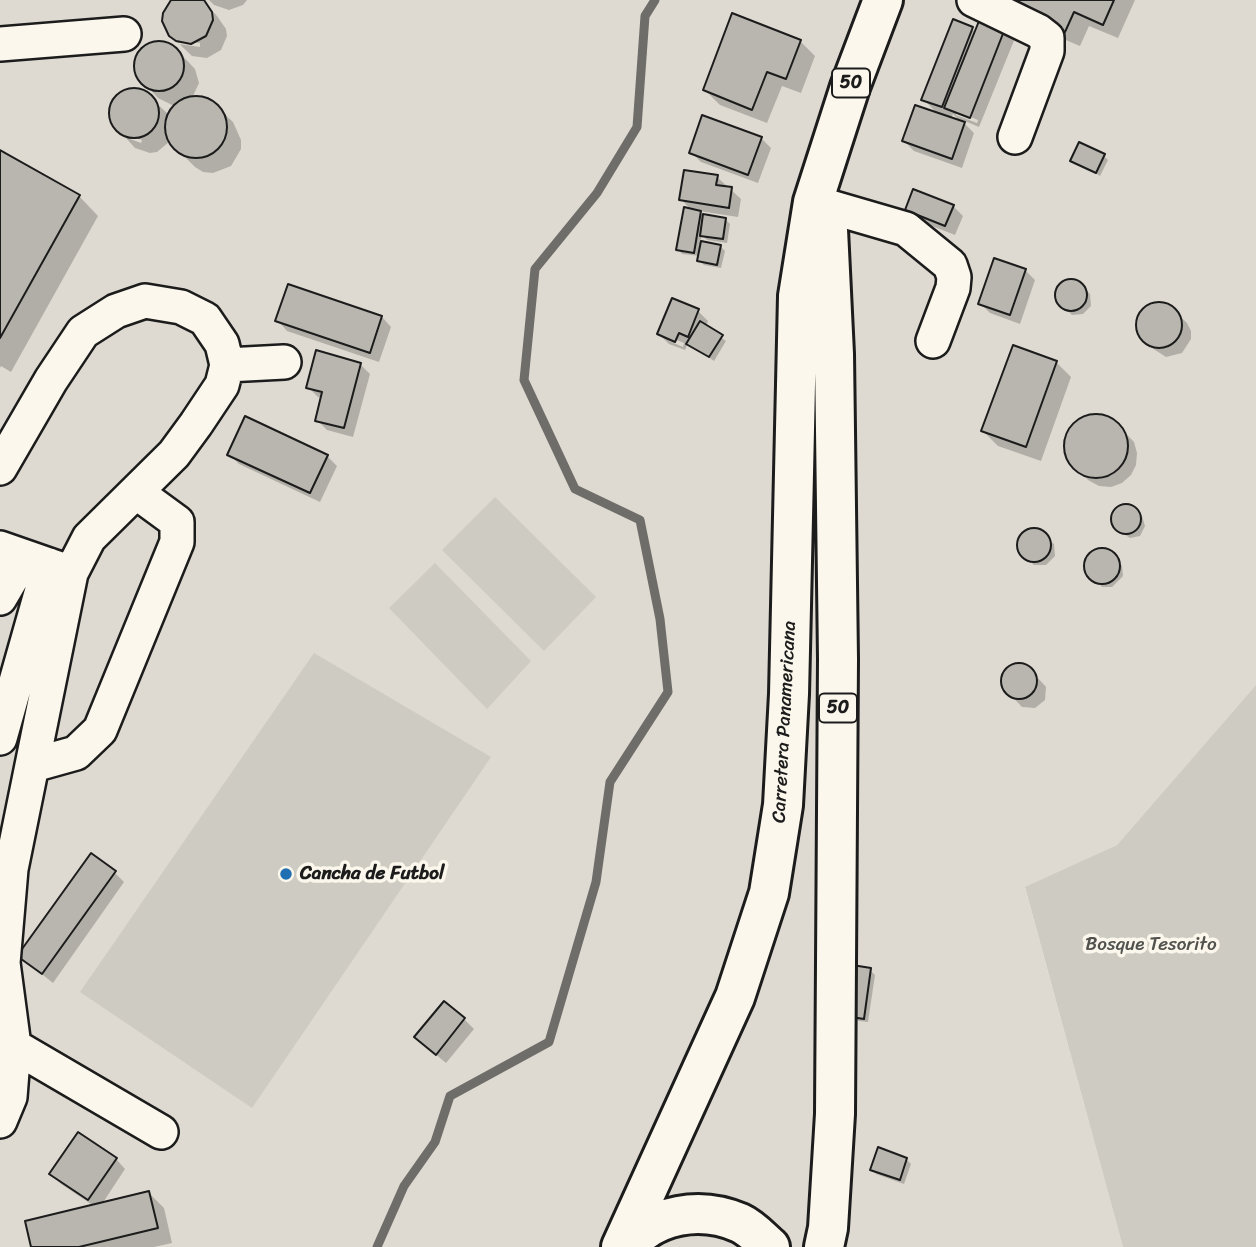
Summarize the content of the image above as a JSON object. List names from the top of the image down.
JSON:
{
  "streets": {
    "highway": ["50", "Carretera Panamericana"]
  },
  "parks": ["Bosque Tesorito"],
  "places": ["Cancha de Futbol"]
}
